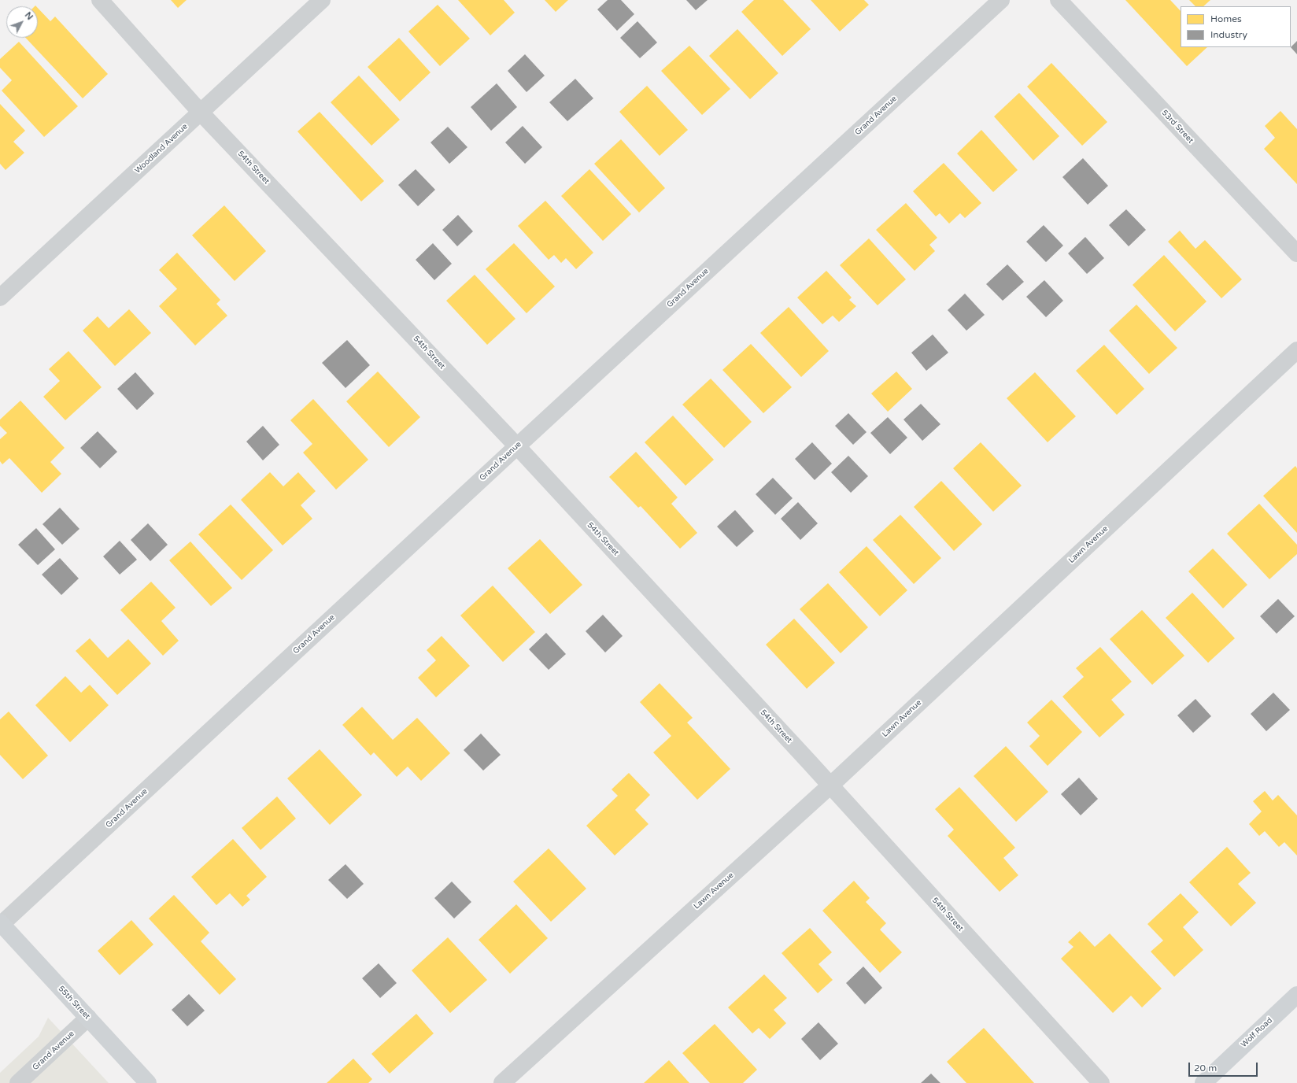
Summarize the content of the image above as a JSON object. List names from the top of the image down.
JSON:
{
  "streets": {
    "main road": ["55th Street", "Wolf Road"],
    "street": [
      "Grand Avenue",
      "53rd Street",
      "Woodland Avenue",
      "54th Street",
      "Lawn Avenue"
    ]
  },
  "crossings": [
    ["Grand Avenue", "54th Street"],
    ["Grand Avenue", "55th Street"],
    ["Woodland Avenue", "54th Street"],
    ["54th Street", "Lawn Avenue"]
  ],
  "legend": ["Homes", "Industry"],
  "scale_bar": "20 m",
  "north": "top right"
}
